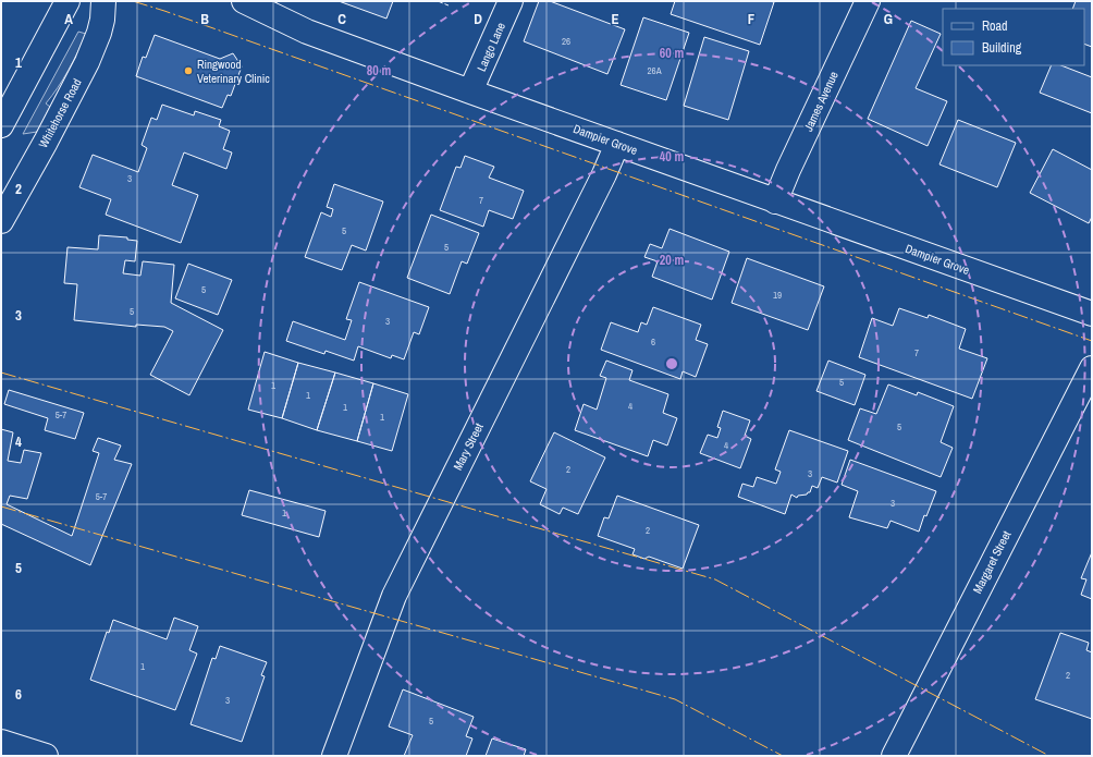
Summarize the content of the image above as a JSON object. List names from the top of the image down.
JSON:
{
  "streets": {
    "main road": [
      "Lango Lane",
      "James Avenue",
      "Whitehorse Road",
      "Dampier Grove",
      "Mary Street",
      "Margaret Street"
    ]
  },
  "crossings": [
    ["Lango Lane", "Dampier Grove"],
    ["James Avenue", "Dampier Grove"],
    ["Dampier Grove", "Mary Street"]
  ],
  "places": ["Ringwood Veterinary Clinic"],
  "house_numbers": [
    "26",
    "26A",
    "3",
    "7",
    "5",
    "5",
    "5",
    "19",
    "5",
    "3",
    "6",
    "7",
    "5",
    "1",
    "1",
    "4",
    "1",
    "5-7",
    "1",
    "5",
    "4",
    "2",
    "3",
    "5-7",
    "3",
    "1",
    "2",
    "1",
    "2",
    "3",
    "5"
  ],
  "legend": ["Road", "Building"],
  "grid": {
    "columns": [
      "A",
      "B",
      "C",
      "D",
      "E",
      "F",
      "G"
    ],
    "rows": [
      "1",
      "2",
      "3",
      "4",
      "5",
      "6"
    ]
  },
  "rings": [
    "60 m",
    "80 m",
    "40 m",
    "20 m"
  ]
}
